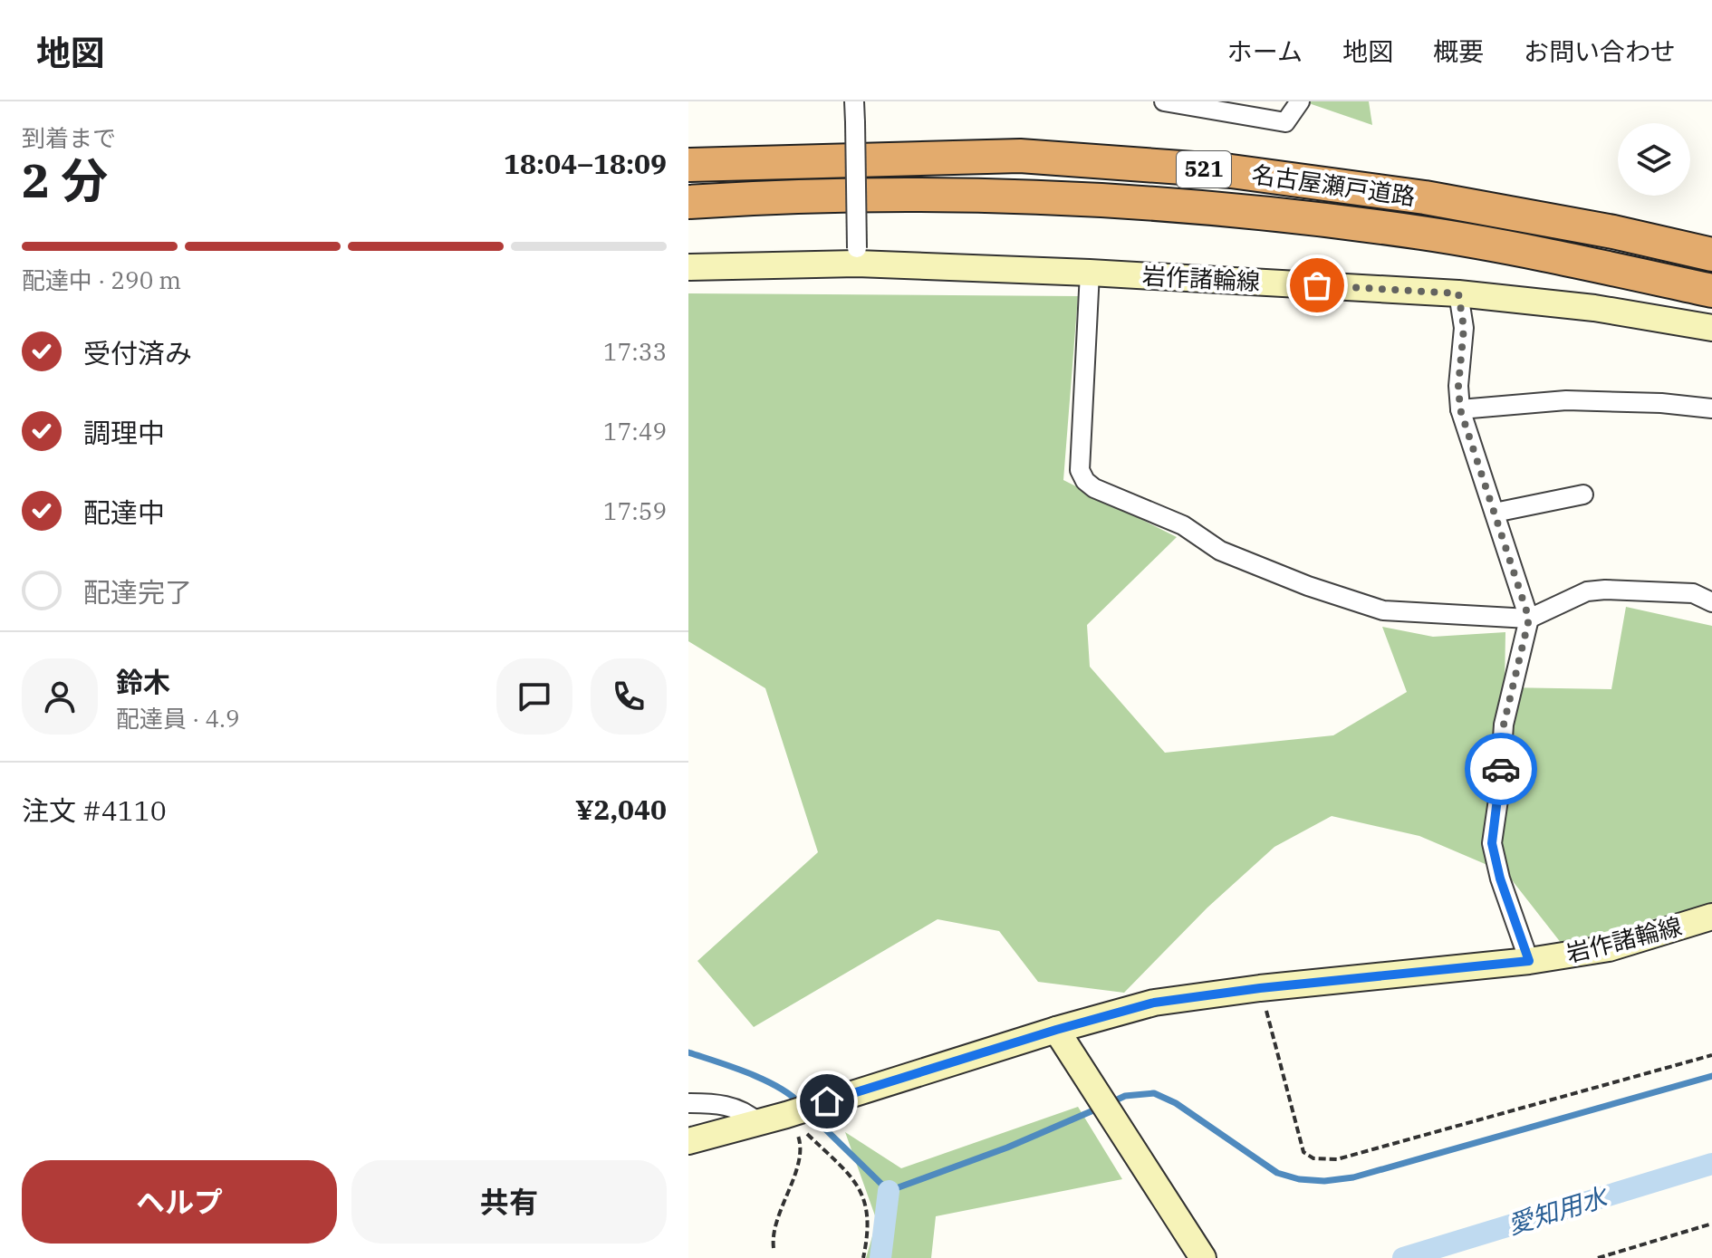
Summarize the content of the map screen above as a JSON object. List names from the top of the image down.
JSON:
{
  "streets": {
    "highway": ["521", "名古屋瀬戸道路"],
    "main road": ["岩作諸輪線"]
  },
  "water": ["愛知用水"],
  "page": {
    "header": "地図",
    "nav": [
      "ホーム",
      "地図",
      "概要",
      "お問い合わせ"
    ],
    "heading": ["2 分", "到着まで", "18:04–18:09"],
    "panel": [
      "鈴木",
      "配達員 · 4.9",
      "注文 #4110",
      "¥2,040"
    ],
    "bar": "配達中 · 290 m",
    "list": [
      ["受付済み", "17:33"],
      ["調理中", "17:49"],
      ["配達中", "17:59"],
      "配達完了"
    ],
    "buttons": ["ヘルプ", "共有"]
  }
}
